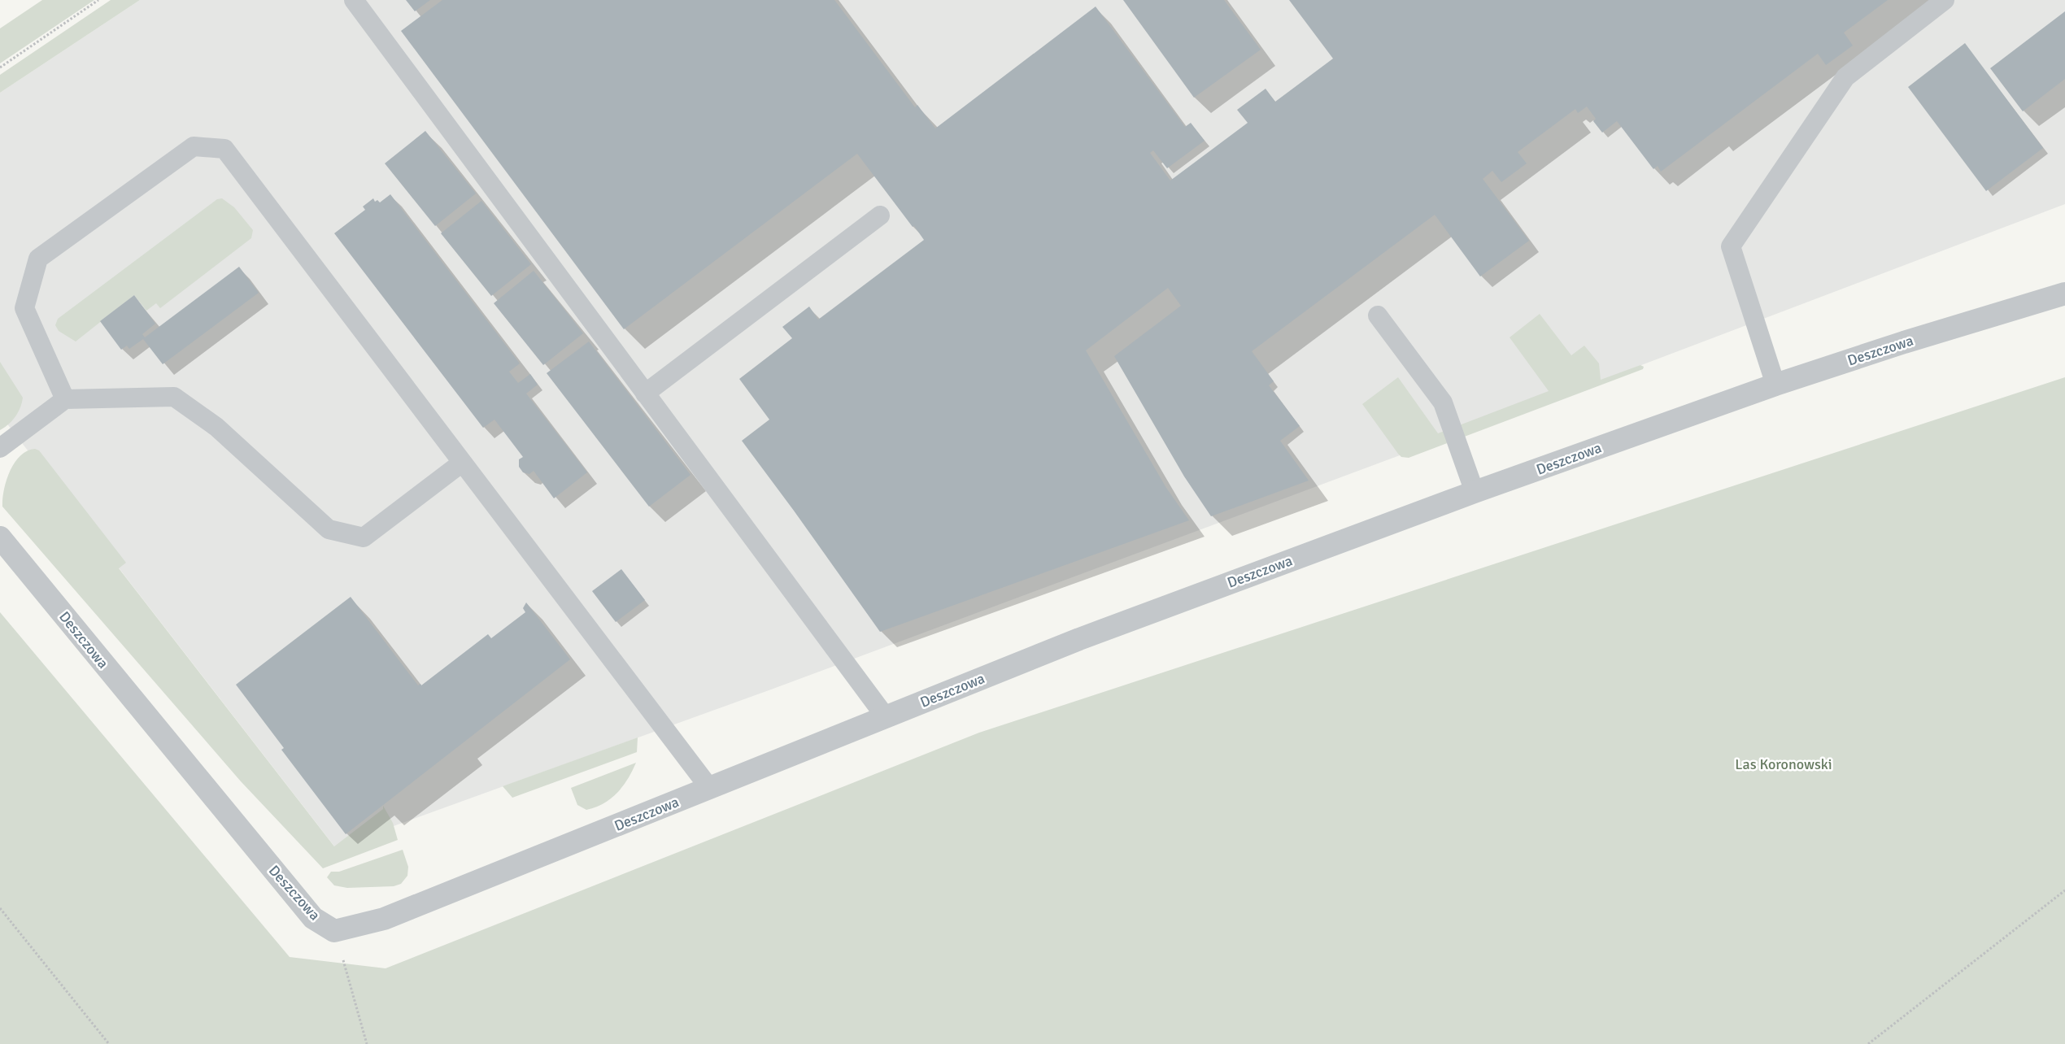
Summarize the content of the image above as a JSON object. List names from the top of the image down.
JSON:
{
  "streets": {
    "street": ["Deszczowa"]
  },
  "parks": ["Las Koronowski"]
}
